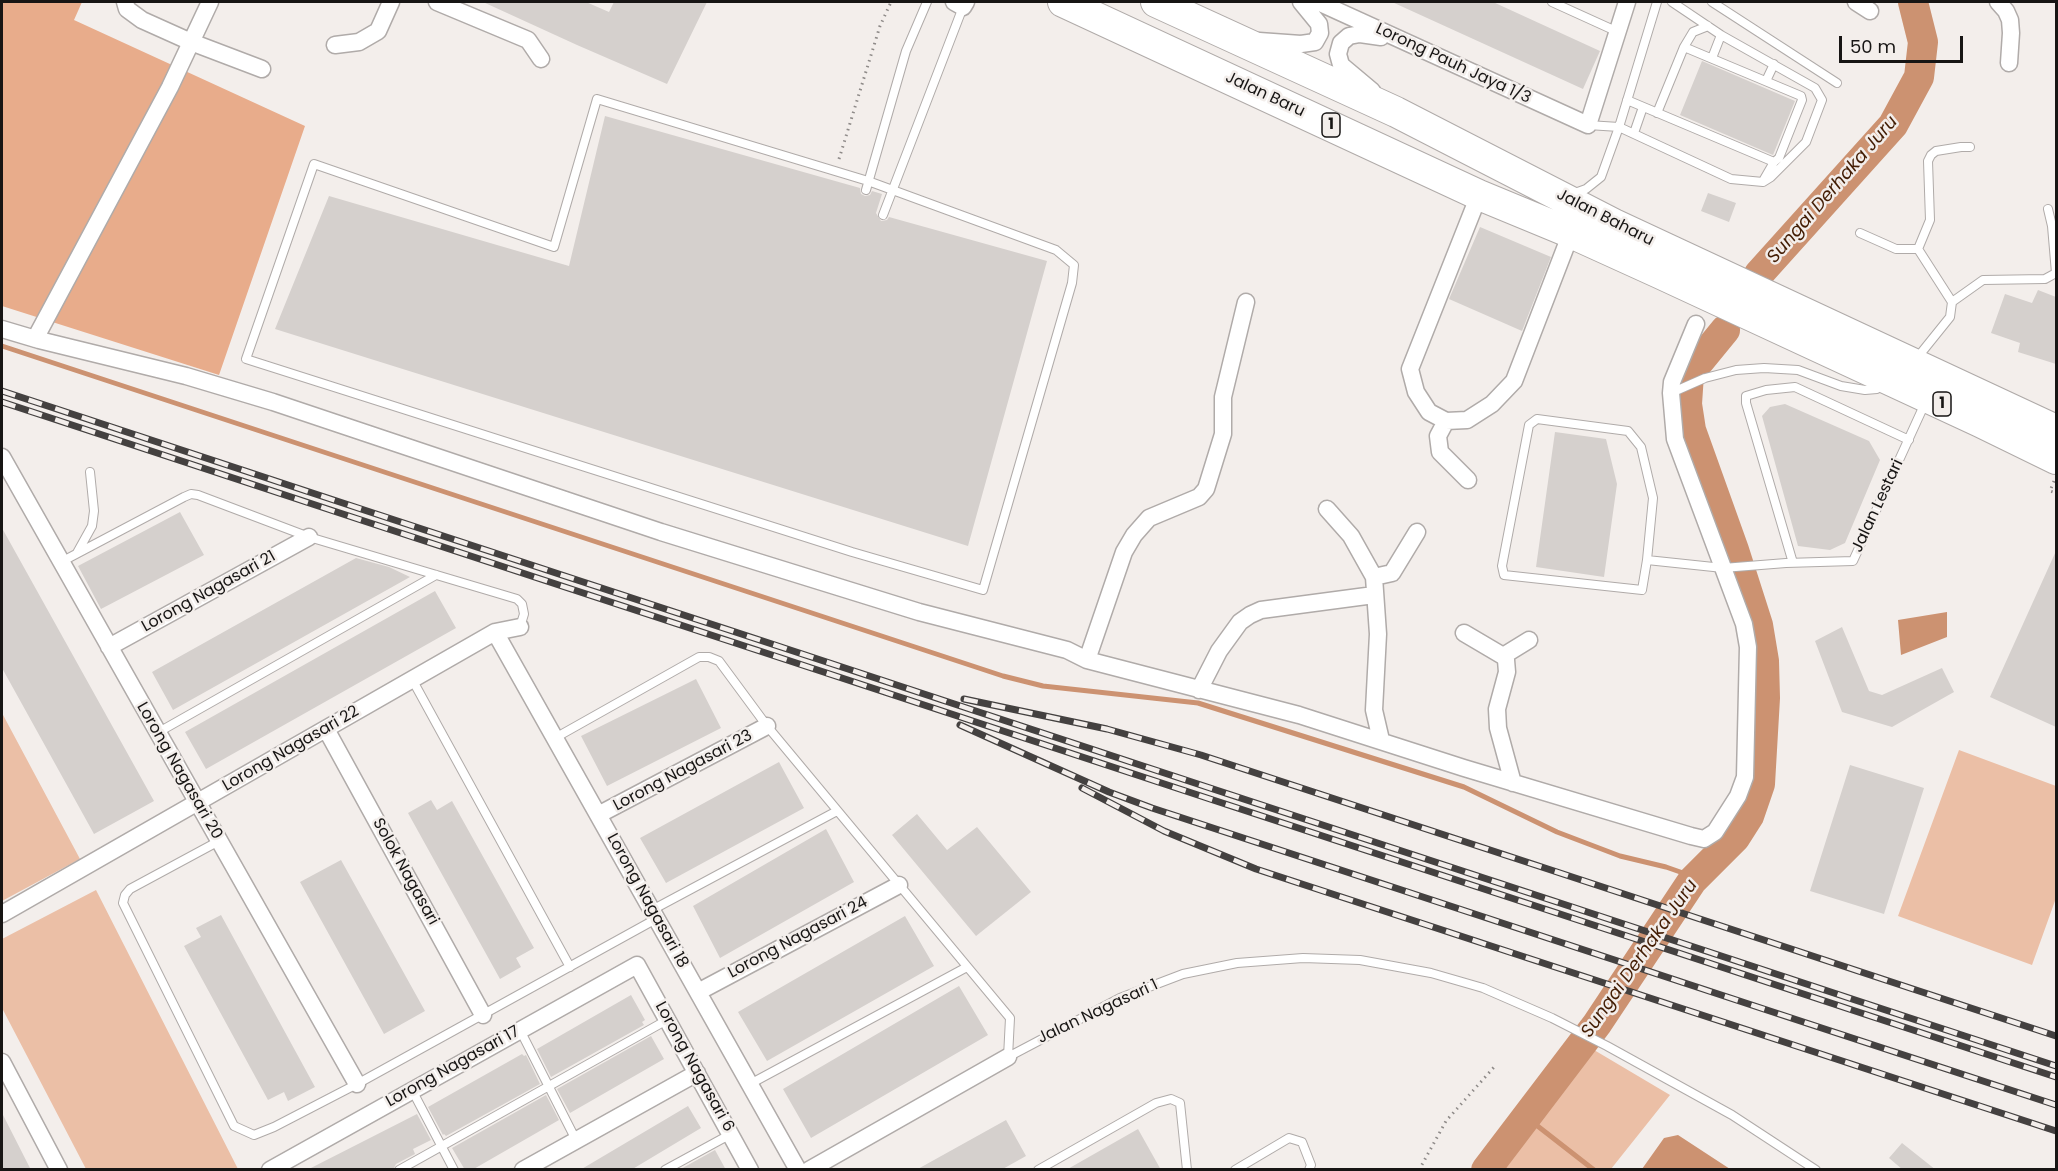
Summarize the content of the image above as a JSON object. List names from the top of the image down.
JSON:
{
  "streets": {
    "highway": ["Jalan Baru", "1", "Jalan Baharu"],
    "street": [
      "Lorong Pauh Jaya 1/3",
      "Lorong Nagasari 21",
      "Lorong Nagasari 22",
      "Lorong Nagasari 20",
      "Lorong Nagasari 23",
      "Solok Nagasari",
      "Lorong Nagasari 18",
      "Lorong Nagasari 24",
      "Jalan Nagasari 1",
      "Lorong Nagasari 17",
      "Lorong Nagasari 6"
    ],
    "lane": ["Jalan Lestari"]
  },
  "crossings": [
    ["Jalan Baru", "Jalan Baharu"],
    ["Jalan Baharu", "Jalan Lestari"],
    ["Lorong Nagasari 21", "Lorong Nagasari 20"],
    ["Lorong Nagasari 22", "Lorong Nagasari 20"],
    ["Lorong Nagasari 22", "Solok Nagasari"],
    ["Lorong Nagasari 22", "Lorong Nagasari 18"],
    ["Lorong Nagasari 23", "Lorong Nagasari 18"],
    ["Lorong Nagasari 18", "Lorong Nagasari 24"],
    ["Lorong Nagasari 17", "Lorong Nagasari 6"]
  ],
  "water": ["Sungai Derhaka Juru"],
  "scale_bar": "50 m"
}
